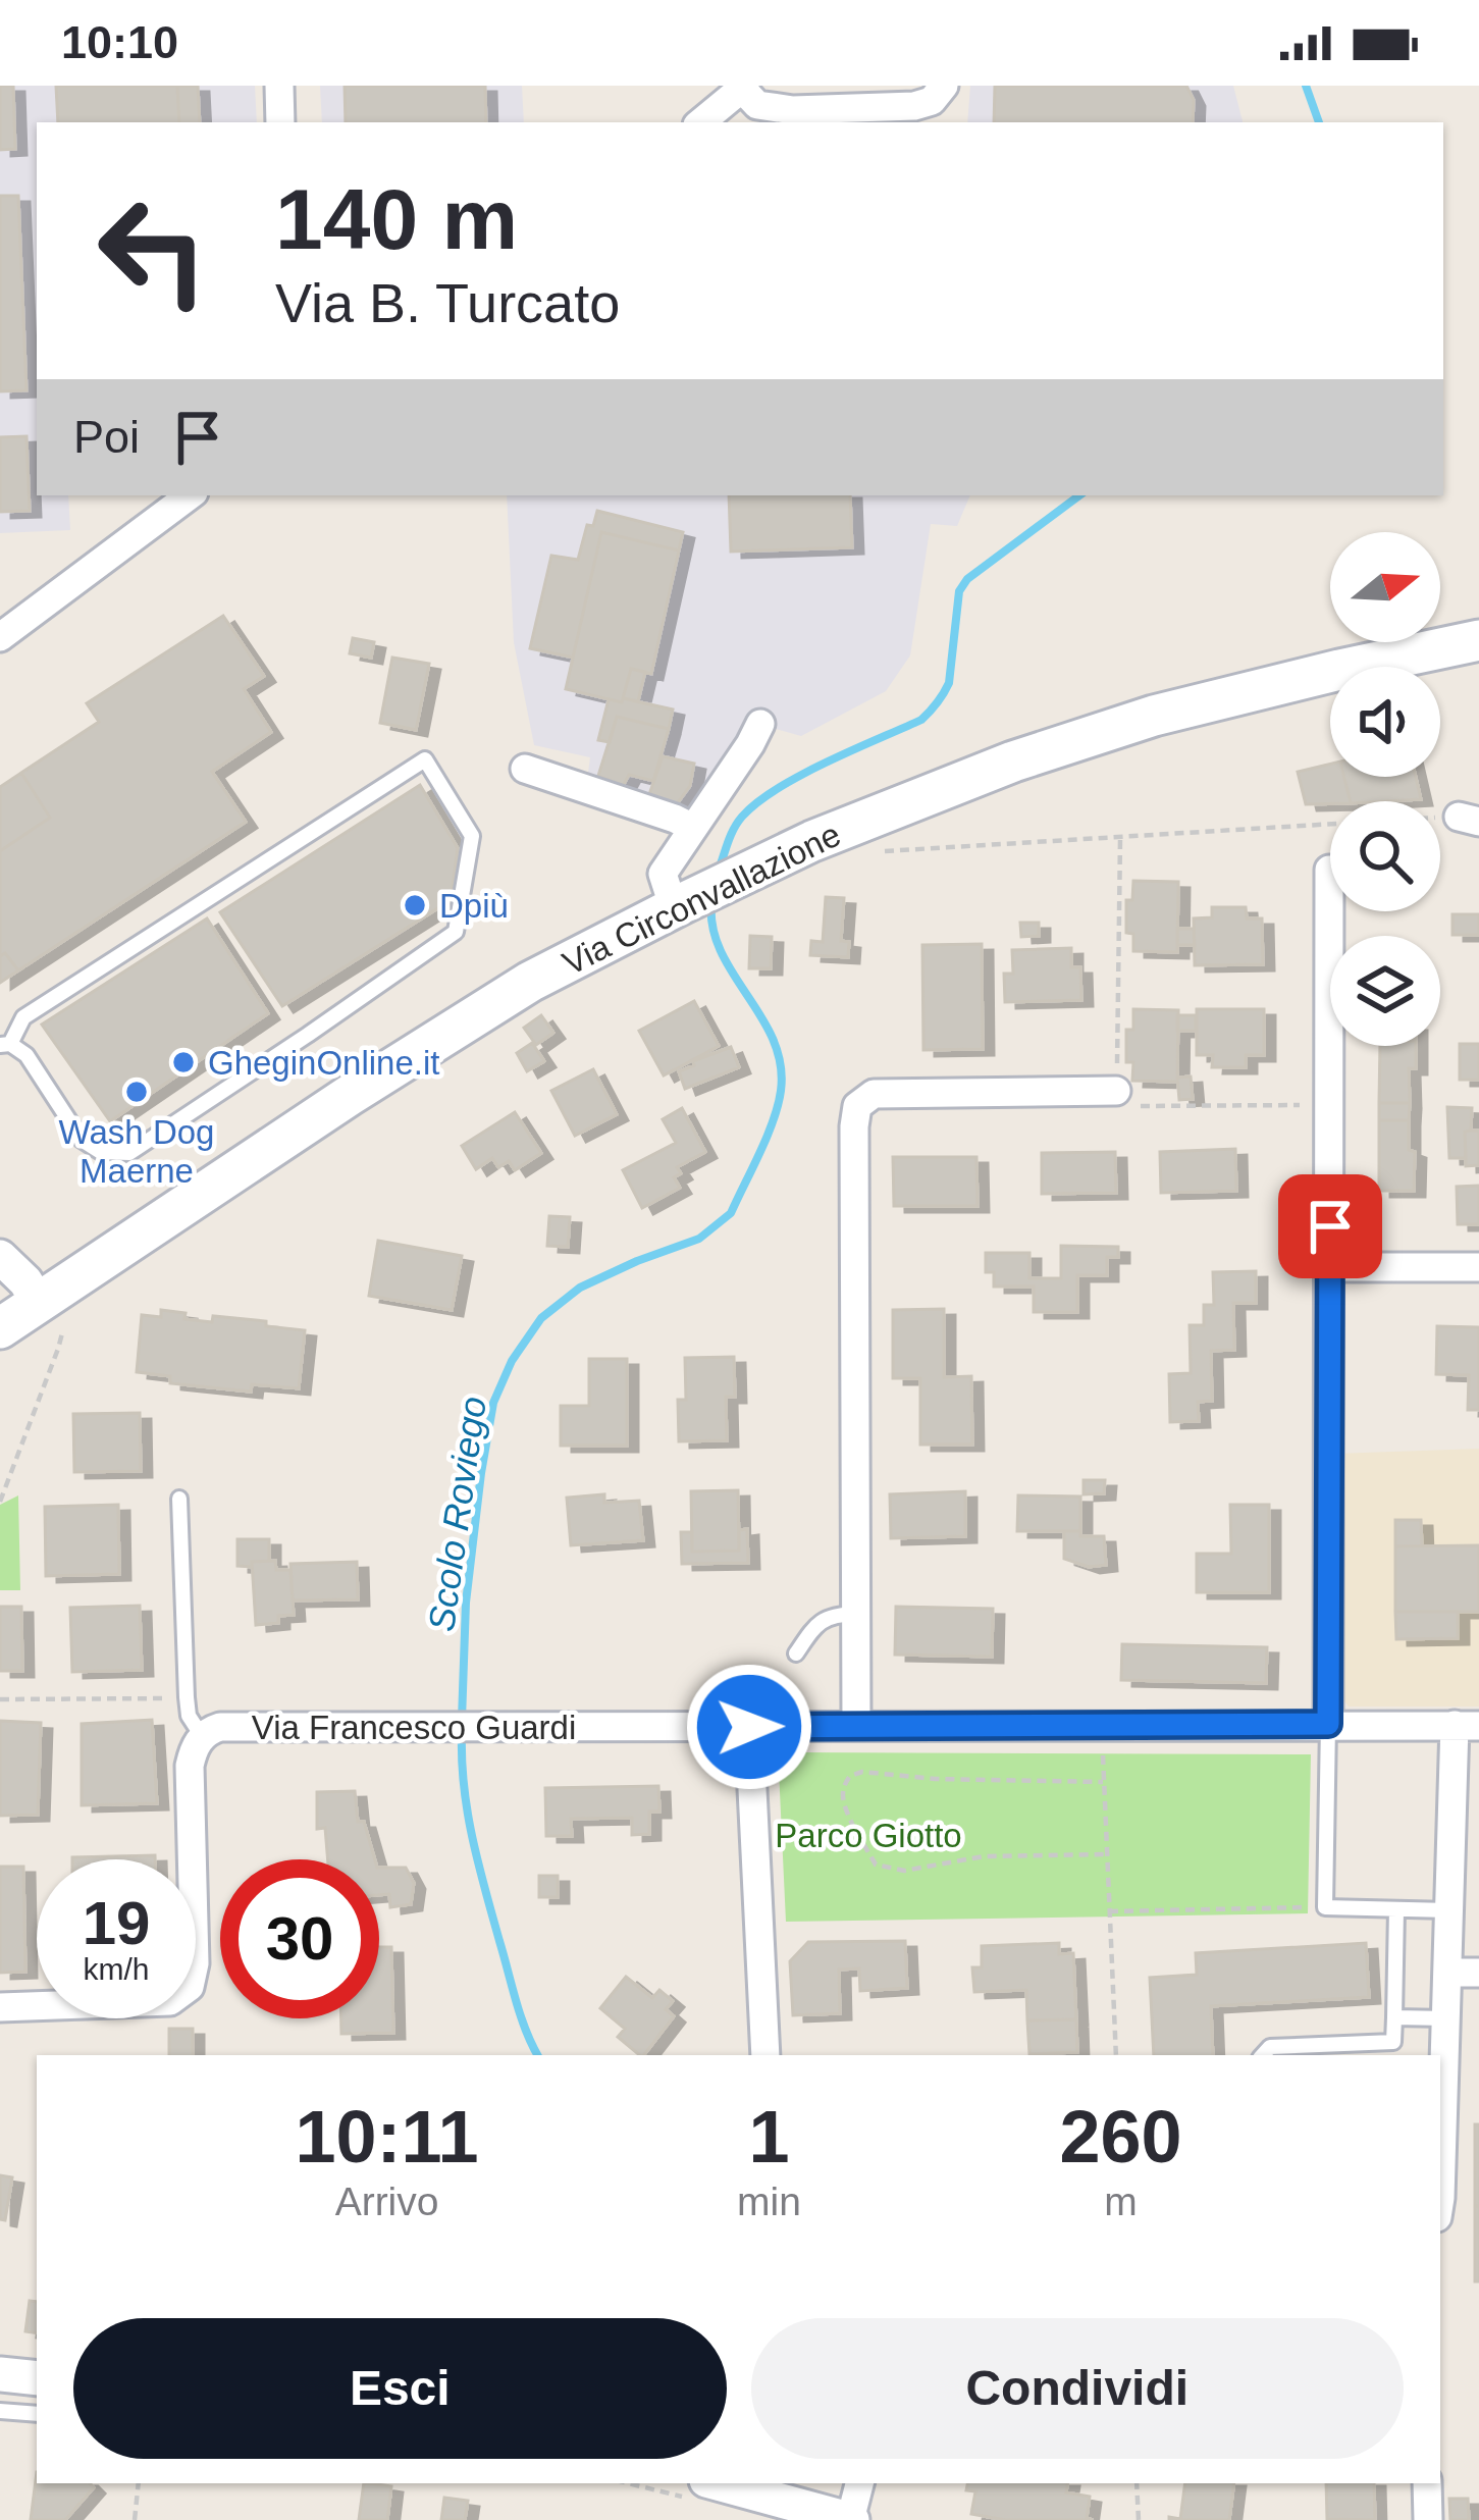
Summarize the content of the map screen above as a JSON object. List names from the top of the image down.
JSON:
{
  "streets": {
    "main road": ["Via Circonvallazione"],
    "street": ["Via Francesco Guardi"]
  },
  "water": ["Scolo Roviego"],
  "parks": ["Parco Giotto"],
  "places": ["Dpiù", "GheginOnline.it", "Wash Dog Maerne"],
  "north": "right",
  "page": {
    "status": "10:10",
    "turn": ["140 m", "Via B. Turcato"],
    "then": "Poi",
    "speed": "19 km/h",
    "limit": "30",
    "eta": [
      "10:11",
      "Arrivo",
      "1",
      "min",
      "260",
      "m"
    ],
    "buttons": ["Esci", "Condividi"]
  }
}
